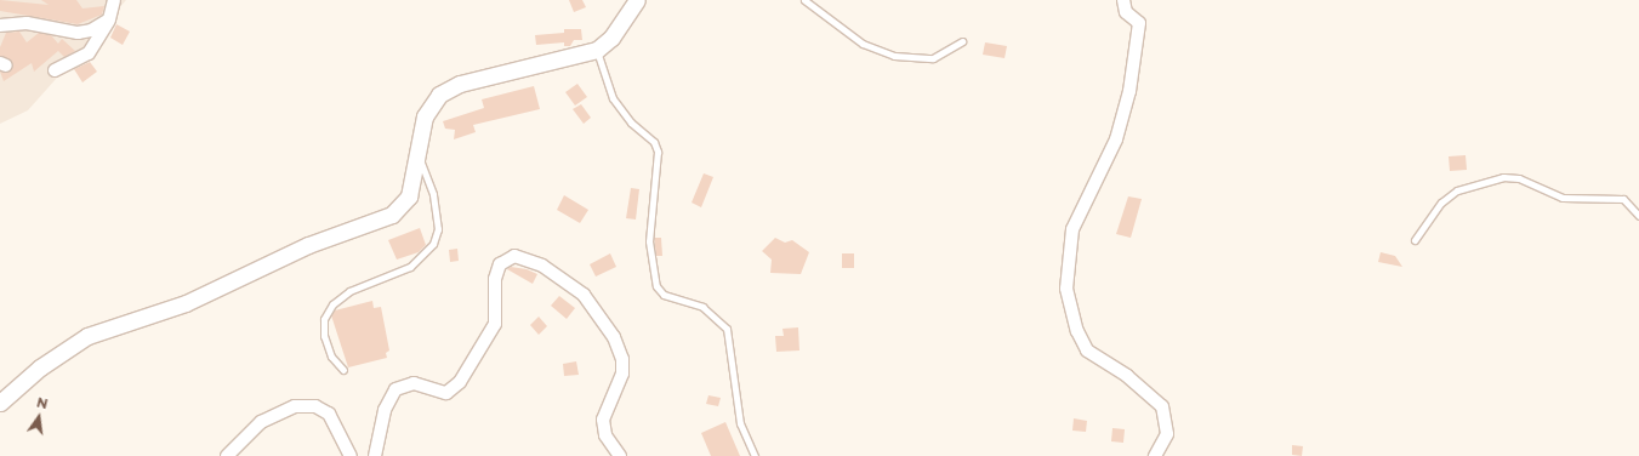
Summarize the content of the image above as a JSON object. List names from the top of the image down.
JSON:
{
  "north": "top"
}
